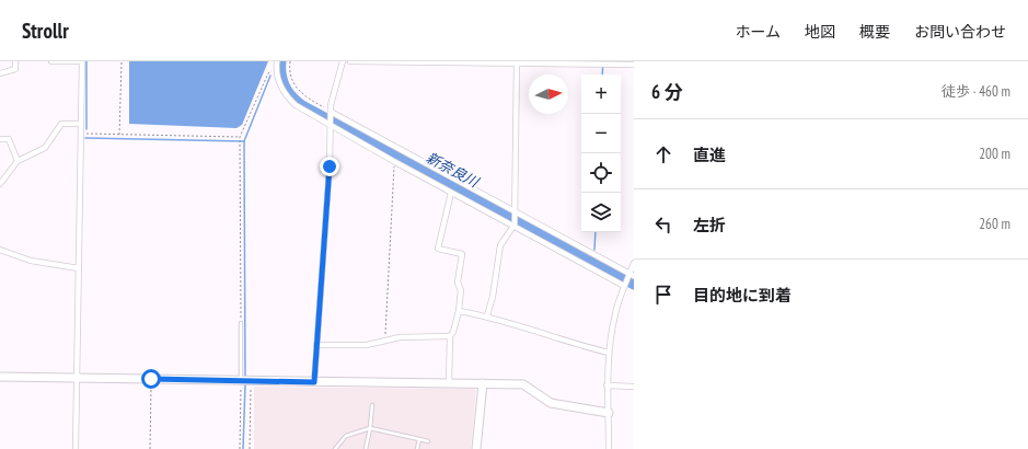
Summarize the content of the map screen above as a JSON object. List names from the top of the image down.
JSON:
{
  "water": ["新奈良川"],
  "north": "right",
  "page": {
    "header": "Strollr",
    "nav": [
      "ホーム",
      "地図",
      "概要",
      "お問い合わせ"
    ],
    "heading": ["6 分", "徒歩 · 460 m"],
    "map_buttons": ["+", "−"],
    "list": [
      ["直進", "200 m"],
      ["左折", "260 m"],
      "目的地に到着"
    ]
  }
}
